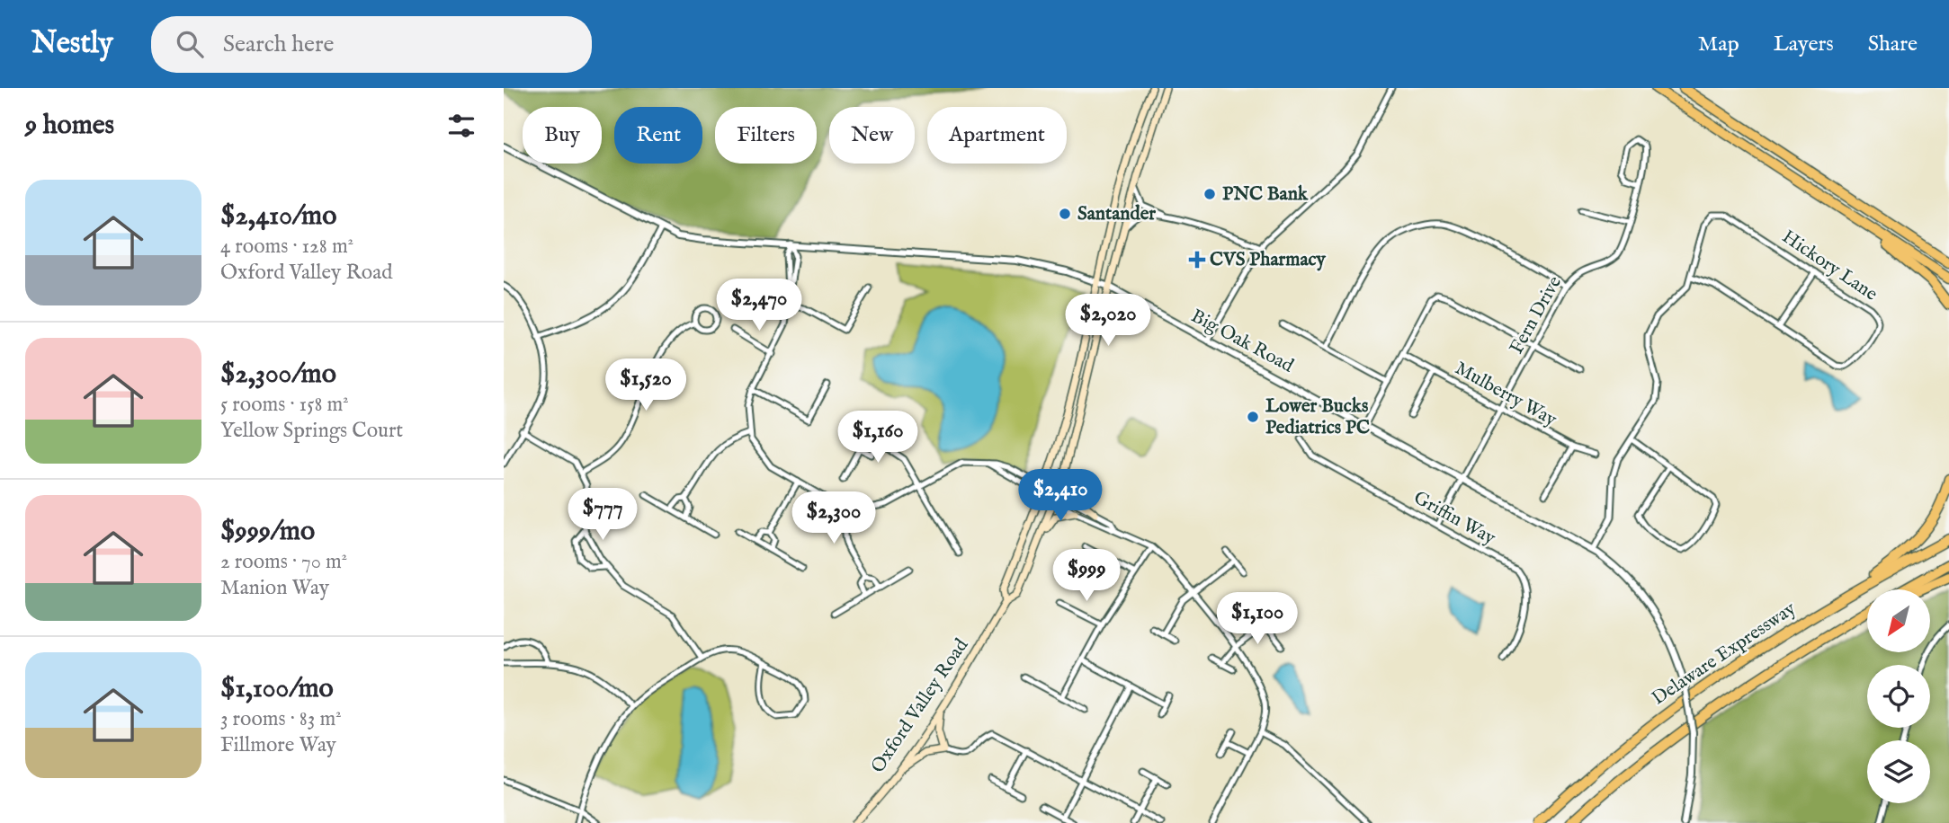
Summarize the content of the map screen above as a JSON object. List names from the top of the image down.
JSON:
{
  "streets": {
    "highway": ["Delaware Expressway"],
    "main road": ["Oxford Valley Road"],
    "street": [
      "Hickory Lane",
      "Fern Drive",
      "Big Oak Road",
      "Mulberry Way",
      "Griffin Way"
    ]
  },
  "crossings": [
    ["Hickory Lane", "Big Oak Road"],
    ["Fern Drive", "Big Oak Road"],
    ["Fern Drive", "Mulberry Way"],
    ["Fern Drive", "Griffin Way"],
    ["Big Oak Road", "Oxford Valley Road"]
  ],
  "places": {
    "other": ["PNC Bank", "Santander", "Lower Bucks Pediatrics PC"],
    "health": ["CVS Pharmacy"]
  },
  "north": "bottom left",
  "page": {
    "header": "Nestly",
    "search": "Search here",
    "nav": ["Map", "Layers", "Share"],
    "heading": "9 homes",
    "chip": [
      "Buy",
      "Rent",
      "Filters",
      "New",
      "Apartment"
    ],
    "list": [
      {
        "name": "$2,410/mo",
        "note": "4 rooms · 128 m² · Oxford Valley Road"
      },
      {
        "name": "$2,300/mo",
        "note": "5 rooms · 158 m² · Yellow Springs Court"
      },
      {
        "name": "$999/mo",
        "note": "2 rooms · 70 m² · Manion Way"
      },
      {
        "name": "$1,100/mo",
        "note": "3 rooms · 83 m² · Fillmore Way"
      }
    ],
    "price": [
      "$2,470",
      "$2,020",
      "$1,520",
      "$1,160",
      "$2,410",
      "$777",
      "$2,300",
      "$999",
      "$1,100"
    ]
  }
}
